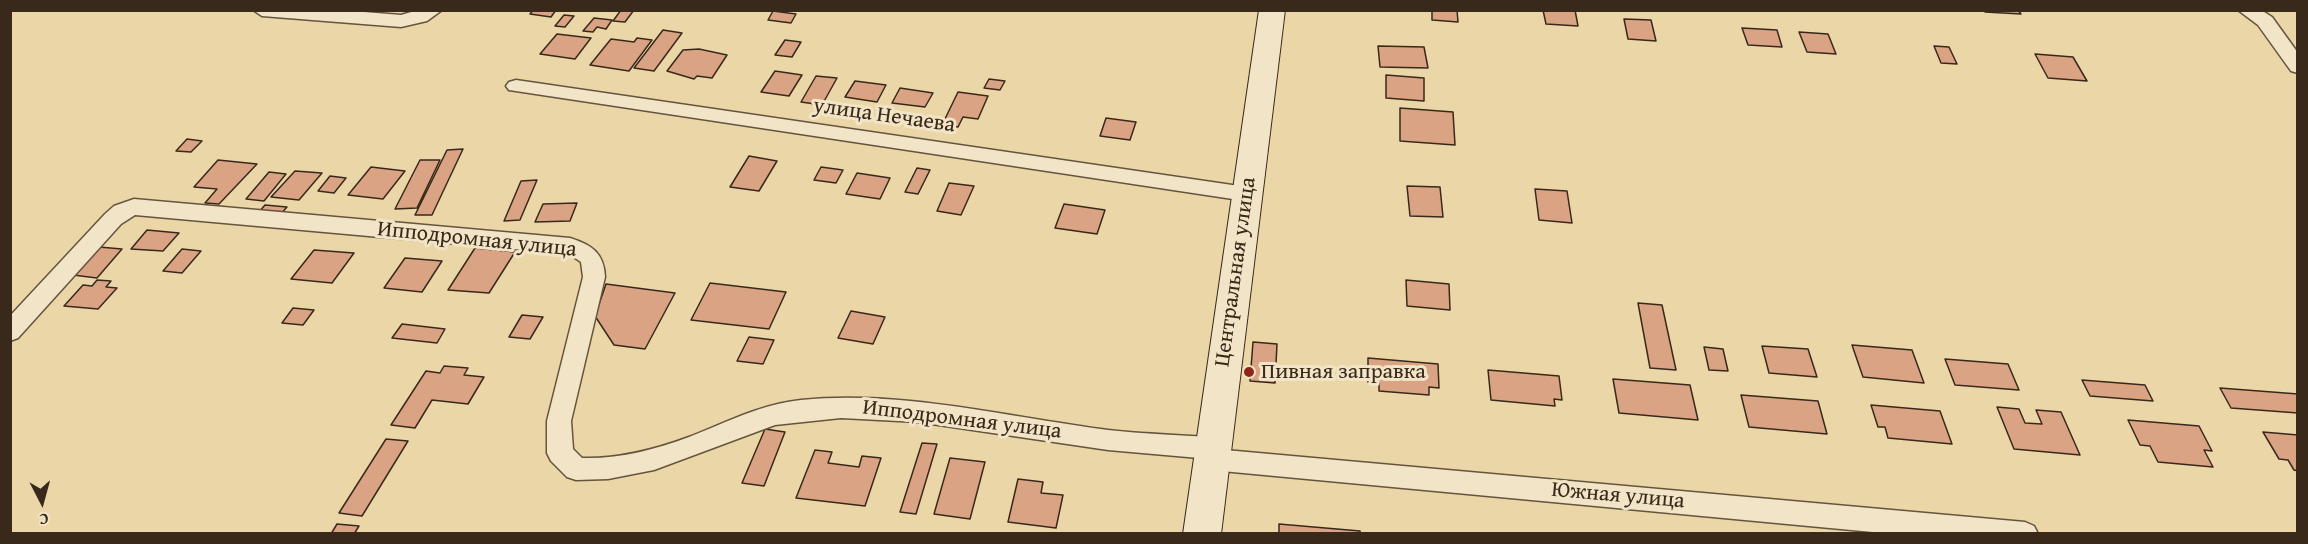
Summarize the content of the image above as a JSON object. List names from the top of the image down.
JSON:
{
  "streets": {
    "street": [
      "улица Нечаева",
      "Ипподромная улица",
      "Центральная улица",
      "Южная улица"
    ]
  },
  "crossings": [
    ["улица Нечаева", "Центральная улица"],
    ["Ипподромная улица", "Центральная улица"],
    ["Ипподромная улица", "Южная улица"],
    ["Центральная улица", "Южная улица"]
  ],
  "places": ["Пивная заправка"],
  "north": "bottom"
}
